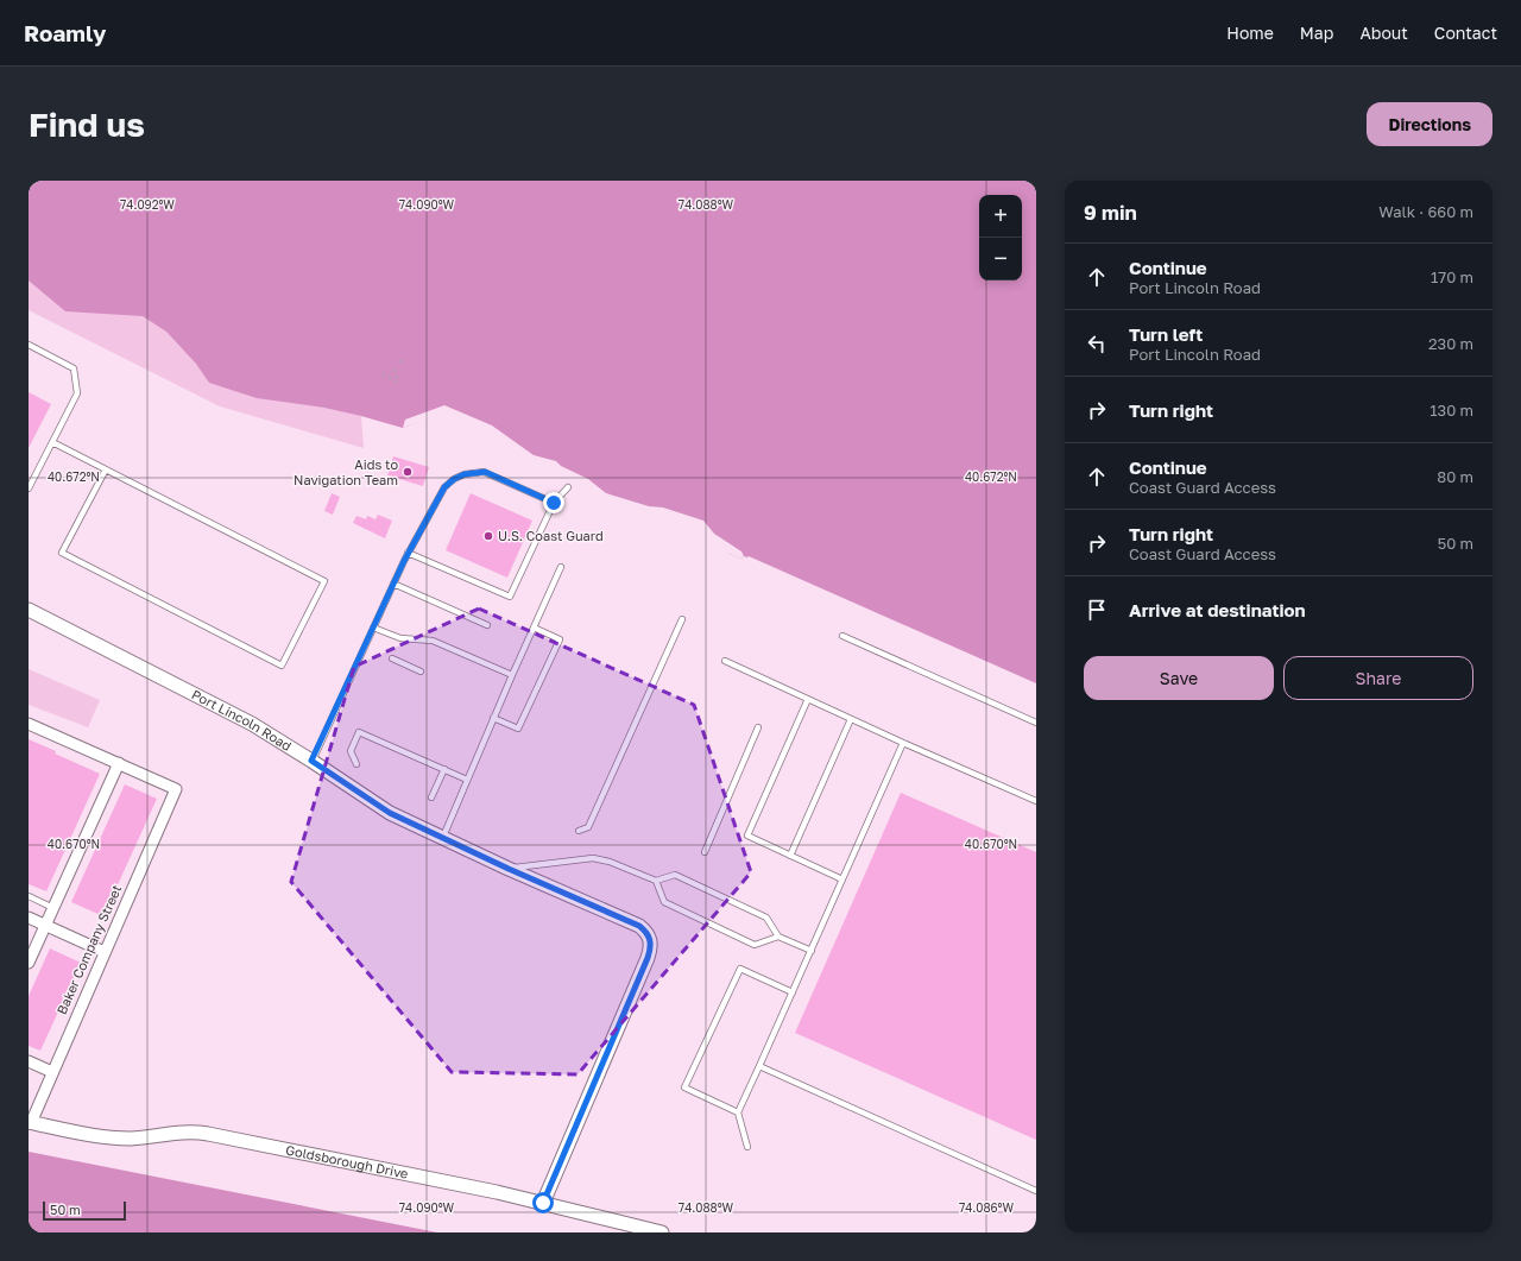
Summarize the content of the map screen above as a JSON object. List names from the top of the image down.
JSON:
{
  "streets": {
    "street": ["Port Lincoln Road", "Baker Company Street", "Goldsborough Drive"]
  },
  "crossings": [
    ["Port Lincoln Road", "Goldsborough Drive"],
    ["Baker Company Street", "Goldsborough Drive"]
  ],
  "places": ["Aids to Navigation Team", "U.S. Coast Guard"],
  "scale_bar": "50 m",
  "page": {
    "header": "Roamly",
    "nav": [
      "Home",
      "Map",
      "About",
      "Contact"
    ],
    "buttons": [
      "Directions",
      ["Save", "Share"]
    ],
    "title": "Find us",
    "heading": ["9 min", "Walk · 660 m"],
    "map_buttons": ["+", "−"],
    "list": [
      ["Continue", "Port Lincoln Road", "170 m"],
      ["Turn left", "Port Lincoln Road", "230 m"],
      ["Turn right", "130 m"],
      ["Continue", "Coast Guard Access", "80 m"],
      ["Turn right", "Coast Guard Access", "50 m"],
      "Arrive at destination"
    ],
    "scale": "50 m"
  },
  "coordinates": [
    "74.092°W",
    "74.090°W",
    "74.088°W",
    "40.672°N",
    "40.670°N",
    "74.086°W"
  ]
}
